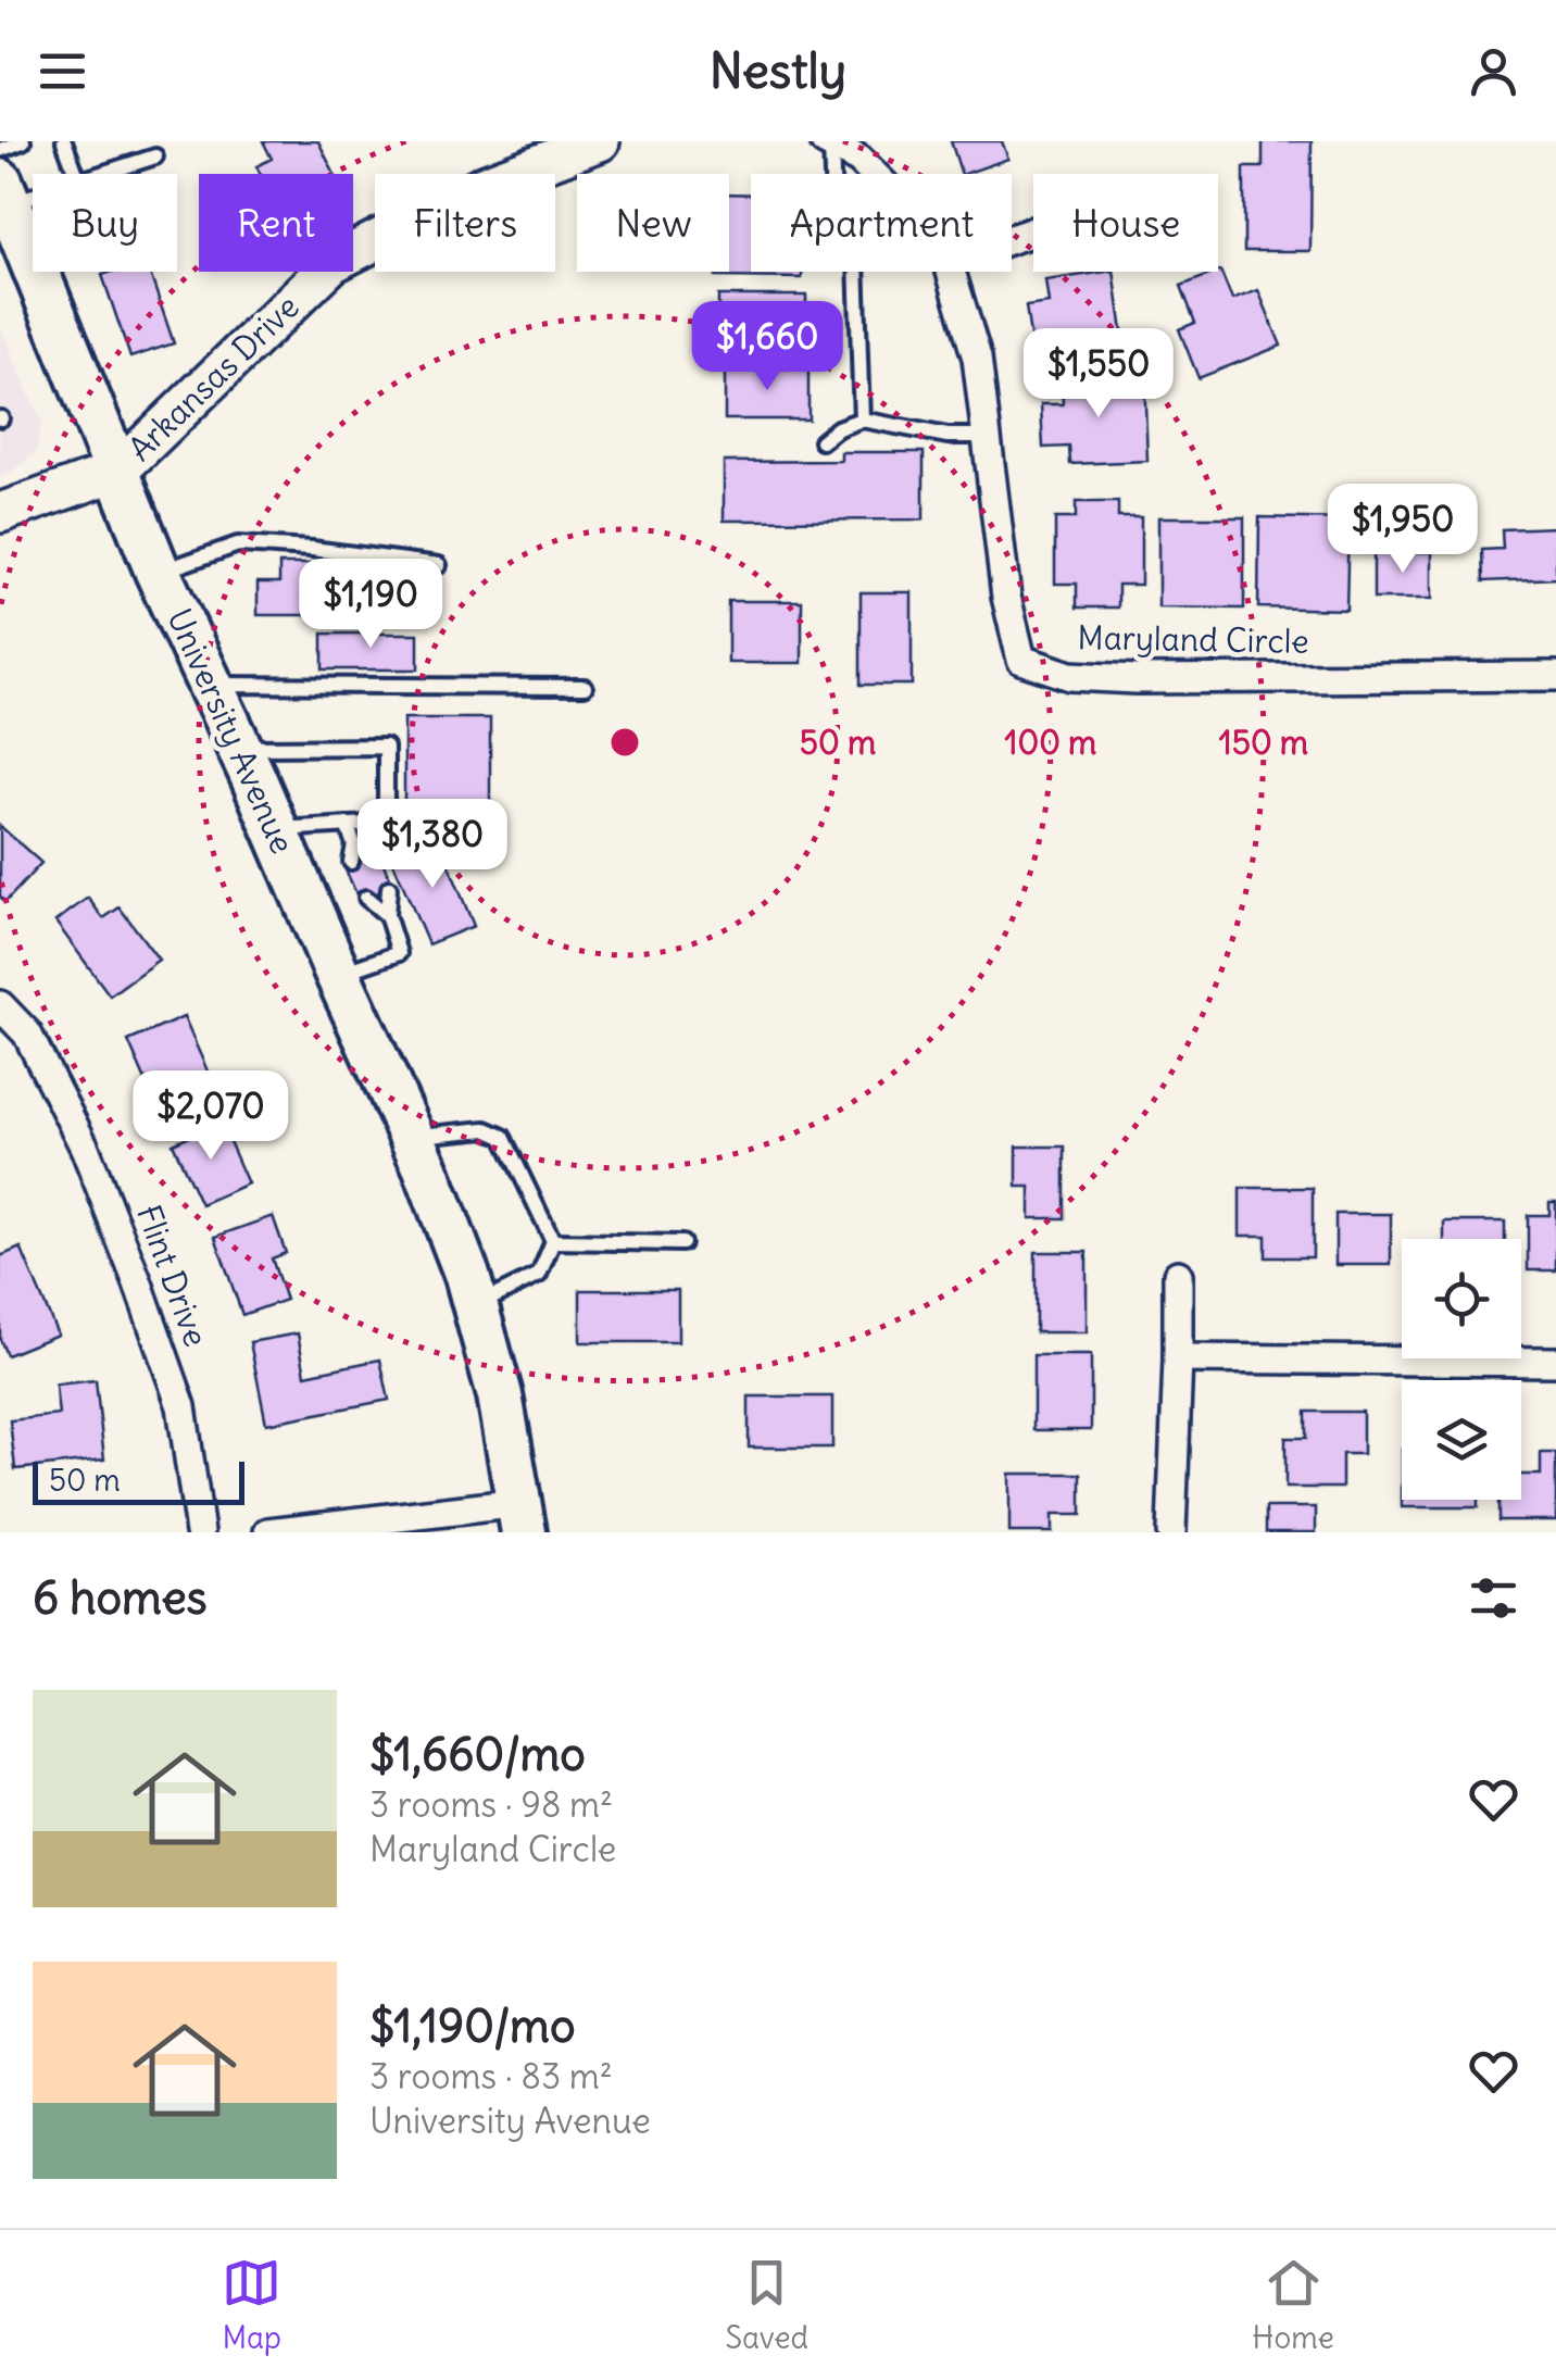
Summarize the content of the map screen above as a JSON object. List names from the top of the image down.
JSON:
{
  "streets": {
    "main road": ["University Avenue"],
    "street": ["Arkansas Drive", "Maryland Circle", "Flint Drive"]
  },
  "crossings": [
    ["Arkansas Drive", "University Avenue"]
  ],
  "scale_bar": "50 m",
  "page": {
    "header": "Nestly",
    "chip": [
      "Buy",
      "Rent",
      "Filters",
      "New",
      "Apartment",
      "House"
    ],
    "price": [
      "$1,660",
      "$1,550",
      "$1,950",
      "$1,190",
      "$1,380",
      "$2,070"
    ],
    "scale": "50 m",
    "heading": "6 homes",
    "list": [
      {
        "name": "$1,660/mo",
        "note": "3 rooms · 98 m² · Maryland Circle"
      },
      {
        "name": "$1,190/mo",
        "note": "3 rooms · 83 m² · University Avenue"
      }
    ],
    "tabs": ["Map", "Saved", "Home"]
  },
  "rings": ["50 m", "100 m", "150 m"]
}
